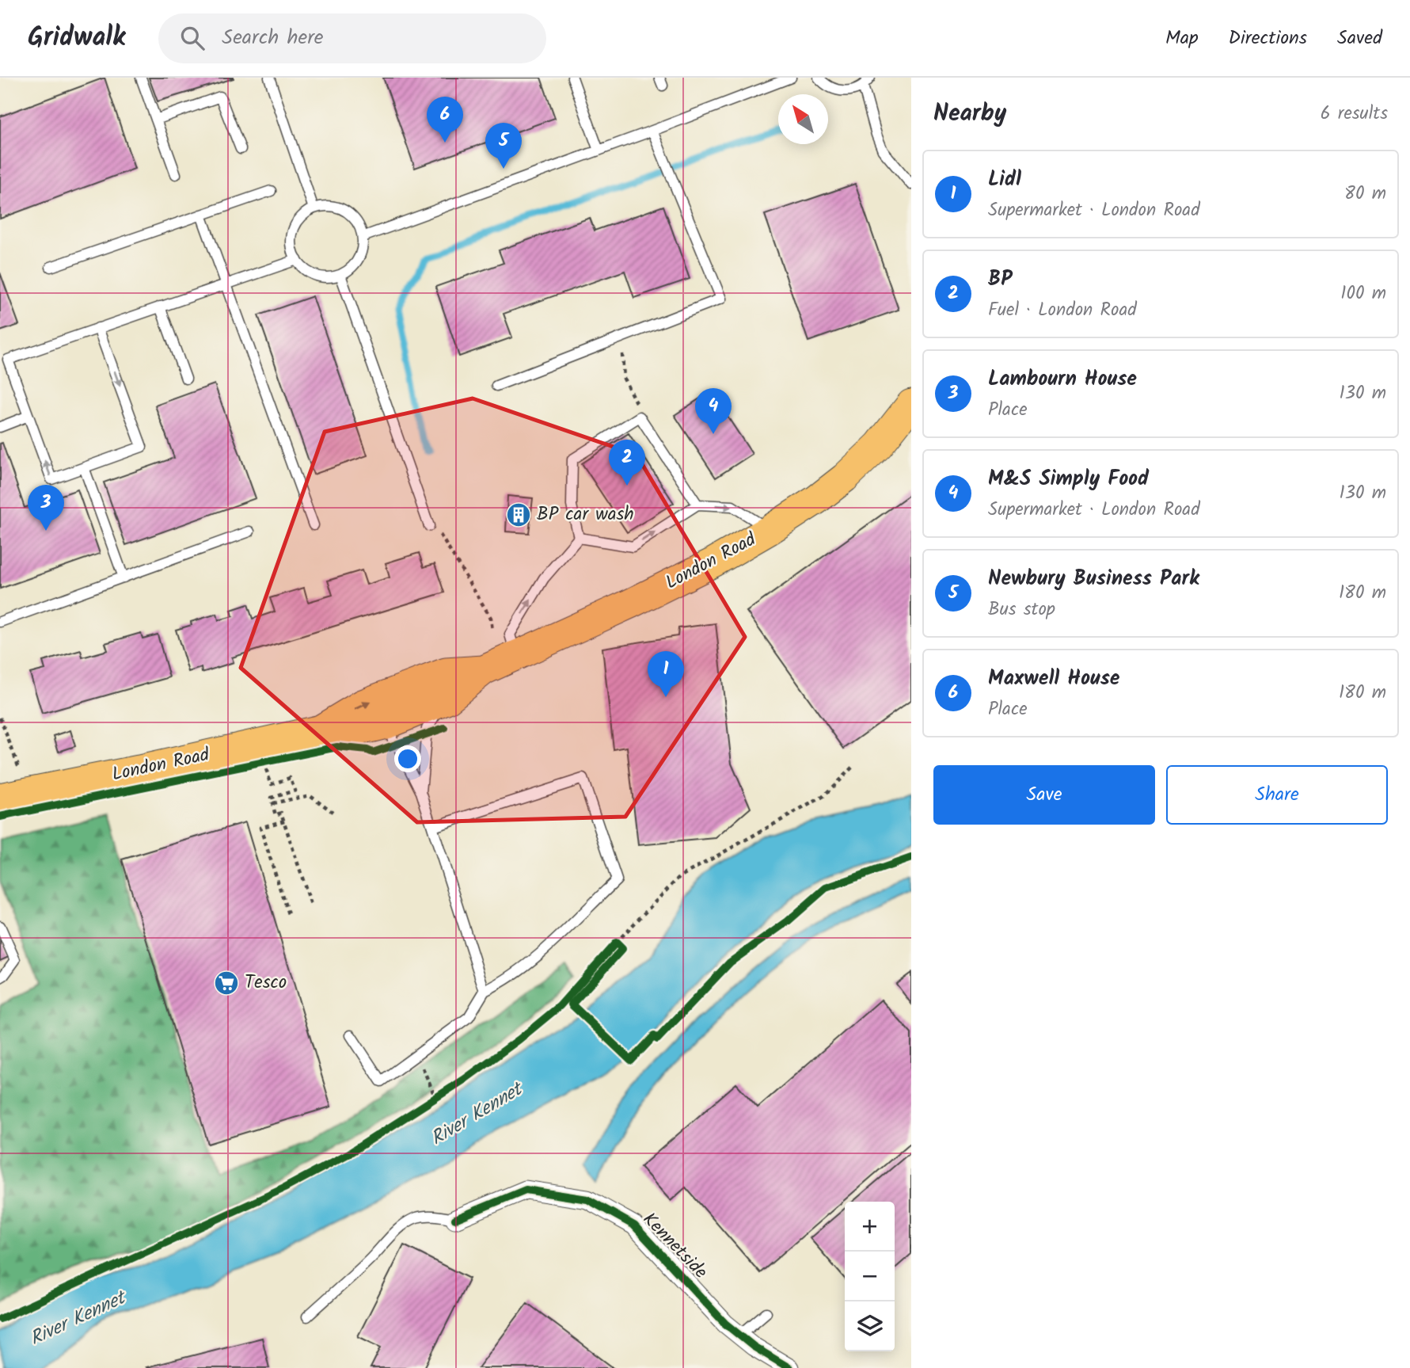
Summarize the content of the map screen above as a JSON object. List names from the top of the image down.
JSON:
{
  "streets": {
    "main road": ["London Road"],
    "street": ["Kennetside"]
  },
  "water": ["River Kennet"],
  "places": {
    "building": ["BP car wash"],
    "supermarket": ["Tesco"]
  },
  "north": "top left",
  "page": {
    "header": "Gridwalk",
    "search": "Search here",
    "nav": ["Map", "Directions", "Saved"],
    "heading": ["Nearby", "6 results"],
    "pins": [
      "6",
      "5",
      "4",
      "2",
      "3",
      "1"
    ],
    "list": [
      {
        "mark": "1",
        "name": "Lidl",
        "note": "Supermarket · London Road",
        "value": "80 m"
      },
      {
        "mark": "2",
        "name": "BP",
        "note": "Fuel · London Road",
        "value": "100 m"
      },
      {
        "mark": "3",
        "name": "Lambourn House",
        "note": "Place",
        "value": "130 m"
      },
      {
        "mark": "4",
        "name": "M&S Simply Food",
        "note": "Supermarket · London Road",
        "value": "130 m"
      },
      {
        "mark": "5",
        "name": "Newbury Business Park",
        "note": "Bus stop",
        "value": "180 m"
      },
      {
        "mark": "6",
        "name": "Maxwell House",
        "note": "Place",
        "value": "180 m"
      }
    ],
    "buttons": ["Save", "Share"],
    "map_buttons": ["+", "−"]
  }
}
